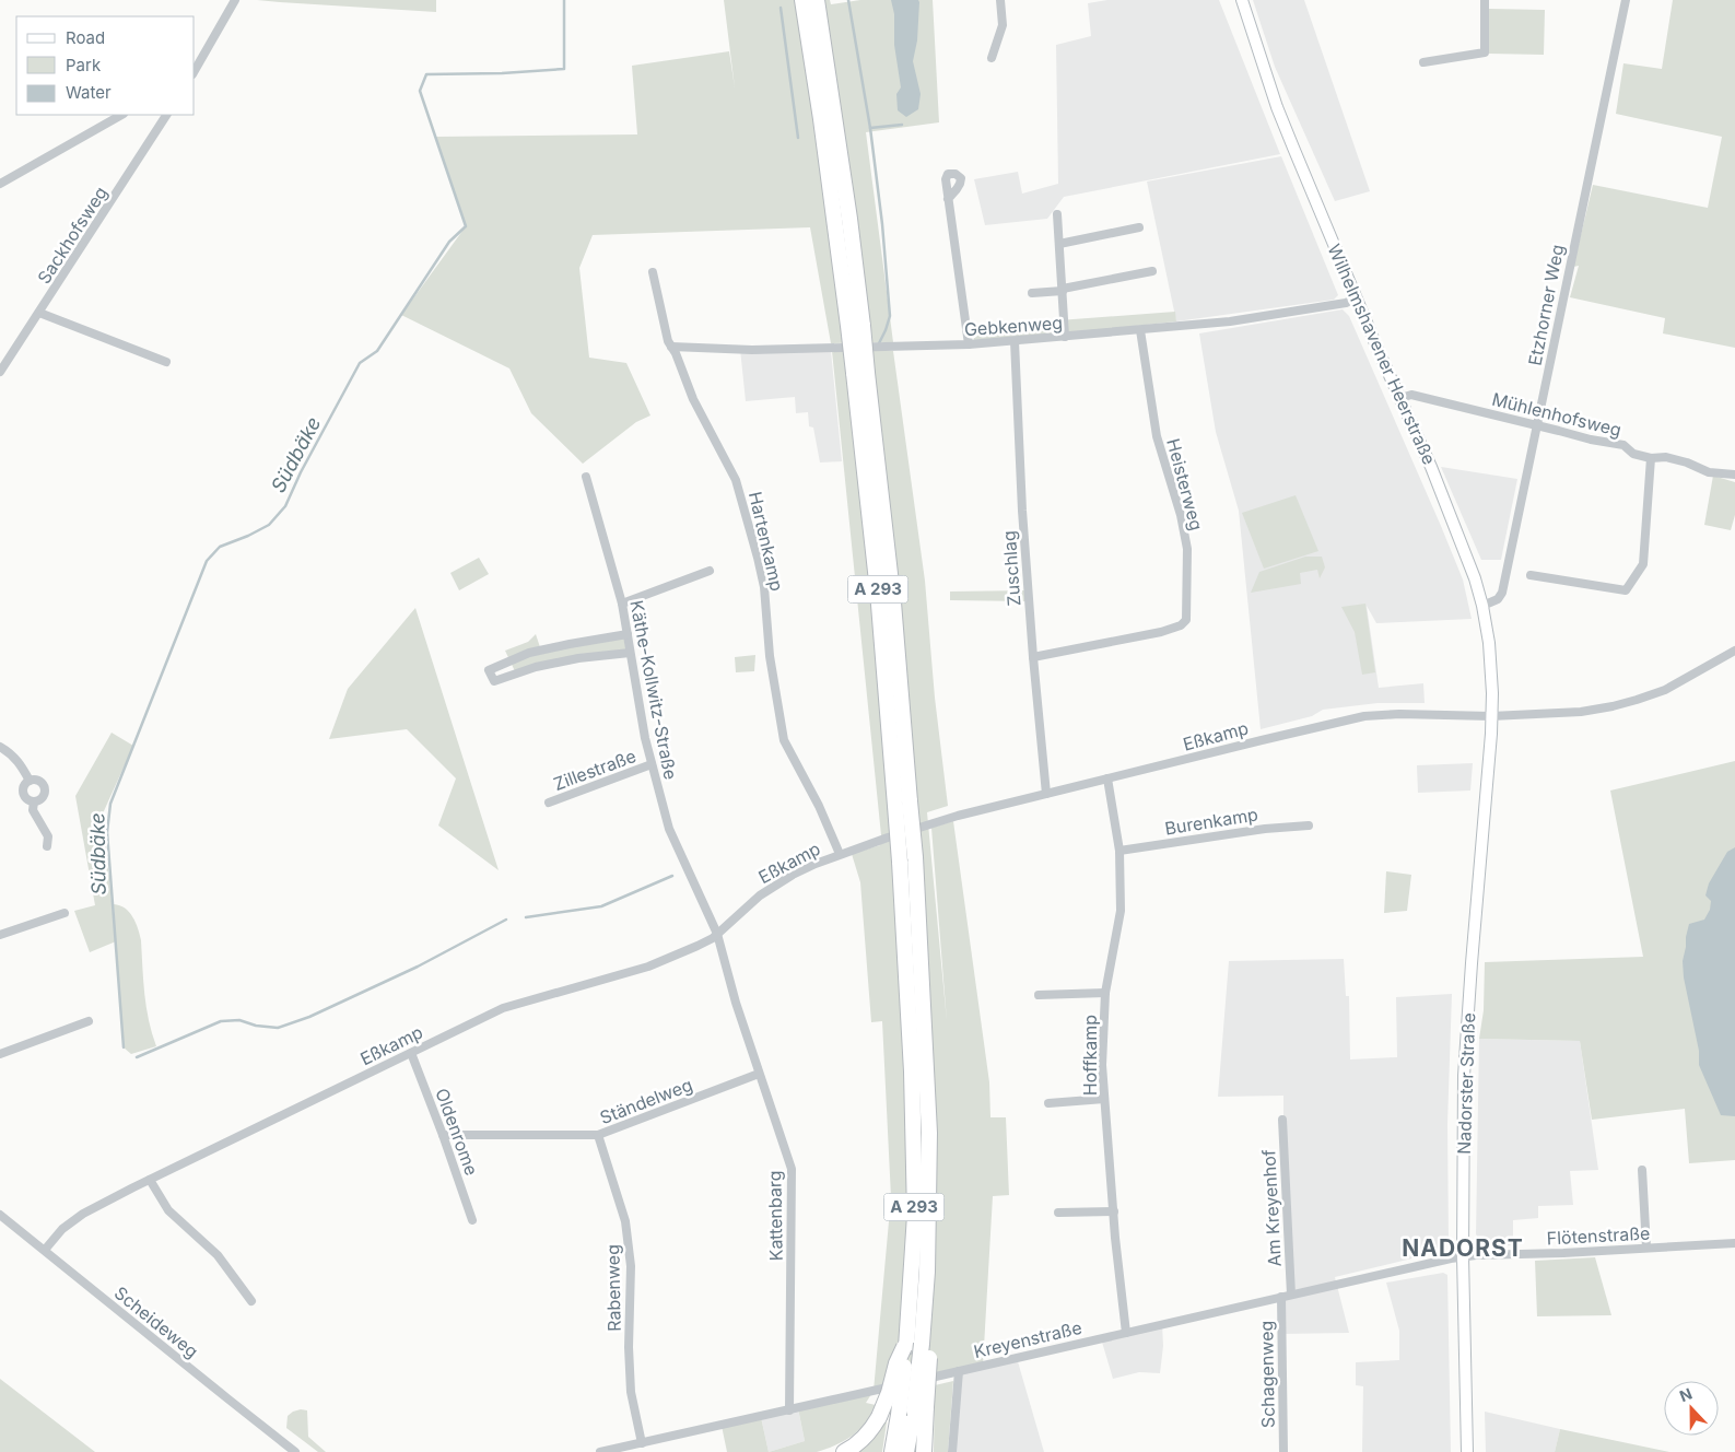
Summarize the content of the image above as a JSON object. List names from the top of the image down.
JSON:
{
  "streets": {
    "highway": ["A 293"],
    "street": [
      "Sackhofsweg",
      "Etzhorner Weg",
      "Gebkenweg",
      "Wilhelmshavener Heerstraße",
      "Mühlenhofsweg",
      "Heisterweg",
      "Hartenkamp",
      "Zuschlag",
      "Käthe-Kollwitz-Straße",
      "Eßkamp",
      "Zillestraße",
      "Burenkamp",
      "Hoffkamp",
      "Nadorster Straße",
      "Ständelweg",
      "Oldenrome",
      "Am Kreyenhof",
      "Kattenbarg",
      "Flötenstraße",
      "Rabenweg",
      "Scheideweg",
      "Kreyenstraße",
      "Schagenweg"
    ]
  },
  "crossings": [
    ["Etzhorner Weg", "Wilhelmshavener Heerstraße"],
    ["Etzhorner Weg", "Mühlenhofsweg"],
    ["Gebkenweg", "Wilhelmshavener Heerstraße"],
    ["Gebkenweg", "Heisterweg"],
    ["Gebkenweg", "Hartenkamp"],
    ["Gebkenweg", "Zuschlag"],
    ["Wilhelmshavener Heerstraße", "Mühlenhofsweg"],
    ["Wilhelmshavener Heerstraße", "Eßkamp"],
    ["Wilhelmshavener Heerstraße", "Nadorster Straße"],
    ["Heisterweg", "Zuschlag"],
    ["Hartenkamp", "Eßkamp"],
    ["Zuschlag", "Eßkamp"],
    ["Käthe-Kollwitz-Straße", "Eßkamp"],
    ["Käthe-Kollwitz-Straße", "Zillestraße"],
    ["Käthe-Kollwitz-Straße", "Kattenbarg"],
    ["Eßkamp", "Hoffkamp"],
    ["Eßkamp", "Nadorster Straße"],
    ["Eßkamp", "Oldenrome"],
    ["Eßkamp", "Kattenbarg"],
    ["Eßkamp", "Scheideweg"],
    ["Burenkamp", "Hoffkamp"],
    ["Hoffkamp", "Kreyenstraße"],
    ["Nadorster Straße", "Flötenstraße"],
    ["Nadorster Straße", "Kreyenstraße"],
    ["Ständelweg", "Oldenrome"],
    ["Ständelweg", "Kattenbarg"],
    ["Ständelweg", "Rabenweg"],
    ["Am Kreyenhof", "Kreyenstraße"],
    ["Am Kreyenhof", "Schagenweg"],
    ["Kattenbarg", "Kreyenstraße"],
    ["Flötenstraße", "Kreyenstraße"],
    ["Rabenweg", "Kreyenstraße"],
    ["Kreyenstraße", "Schagenweg"]
  ],
  "districts": ["NADORST"],
  "water": ["Südbäke"],
  "legend": ["Road", "Park", "Water"],
  "north": "top"
}
